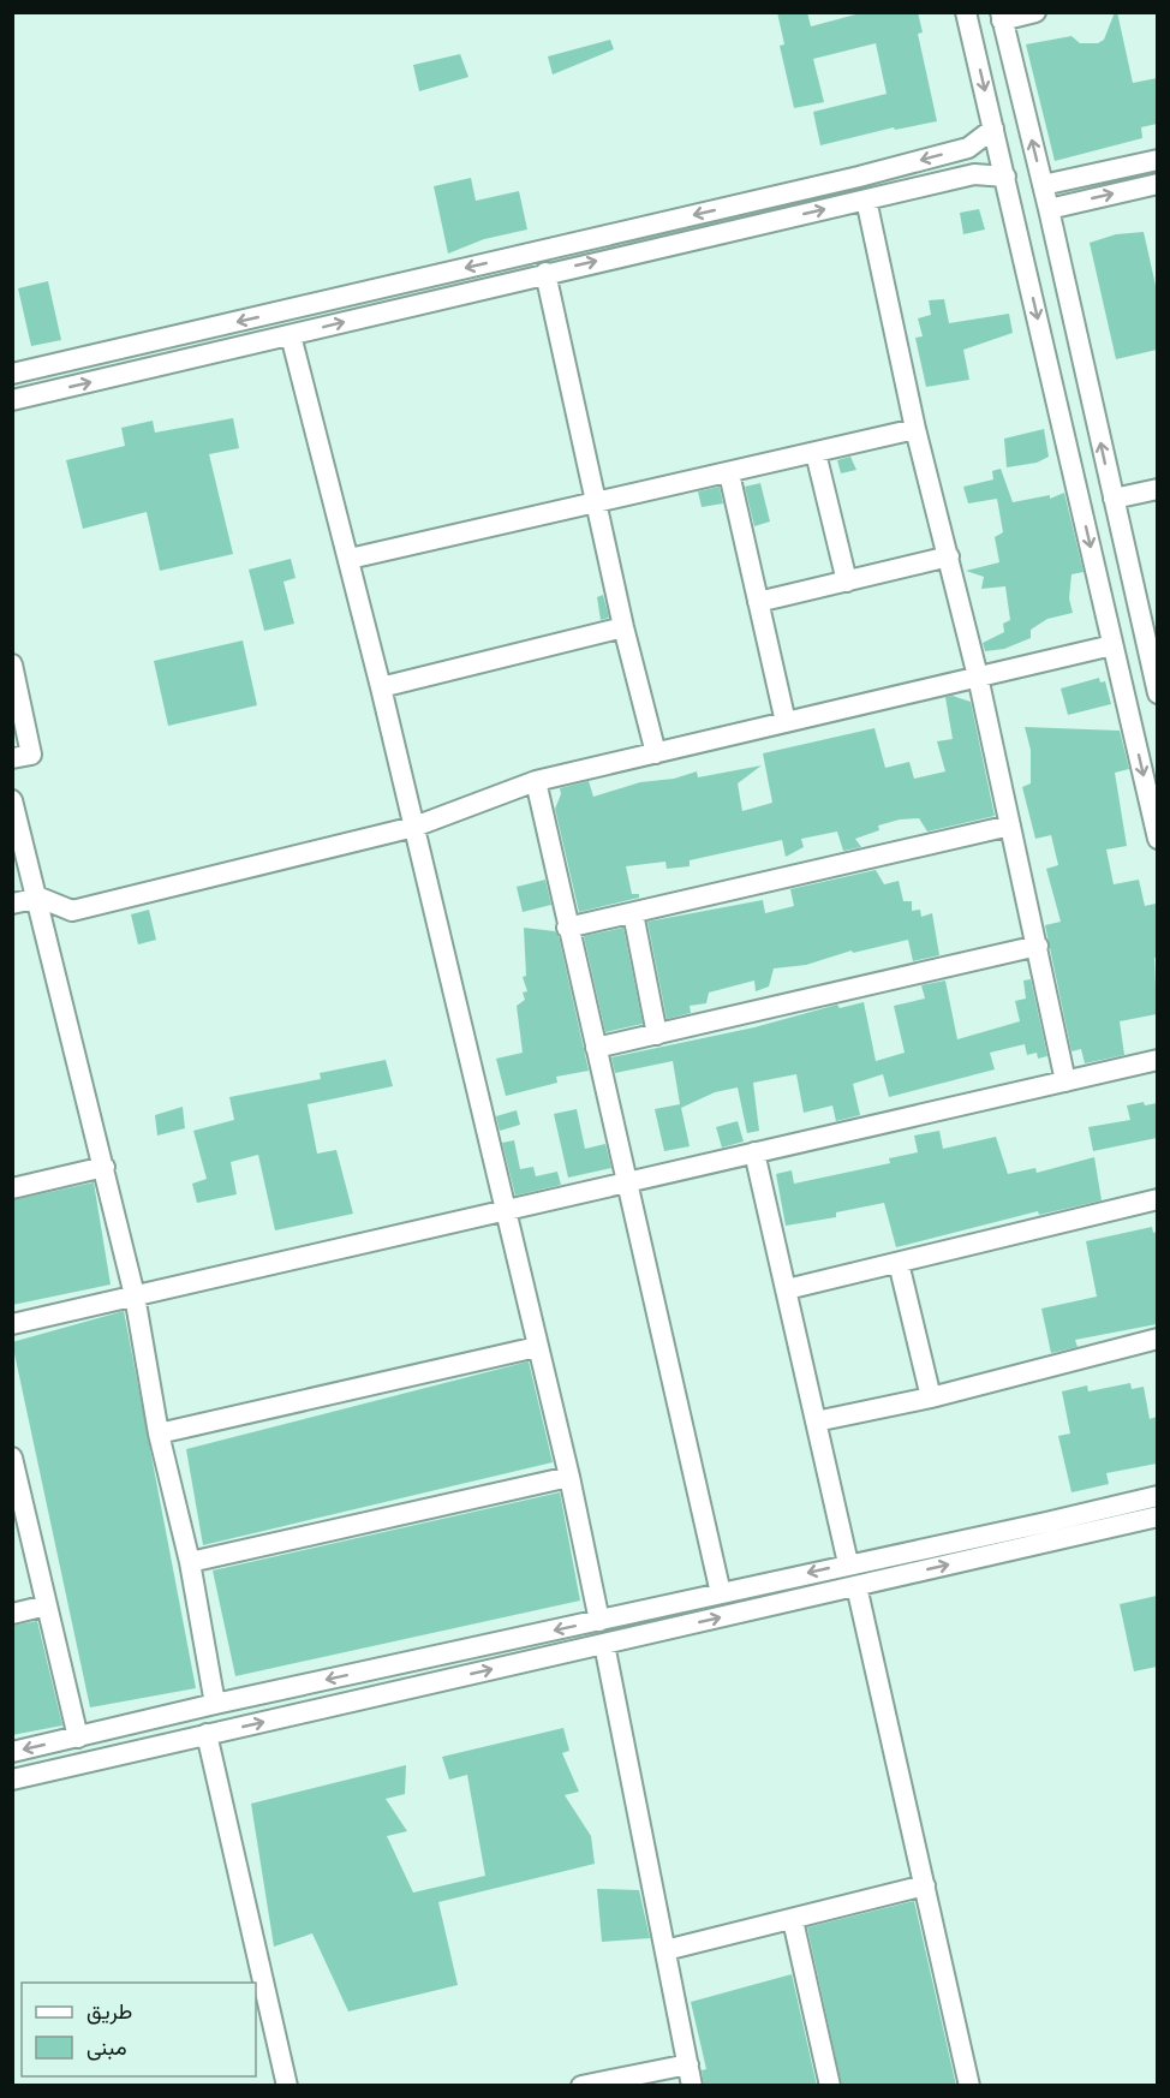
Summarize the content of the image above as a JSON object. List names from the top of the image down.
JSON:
{
  "legend": ["طريق", "مبنى"]
}
